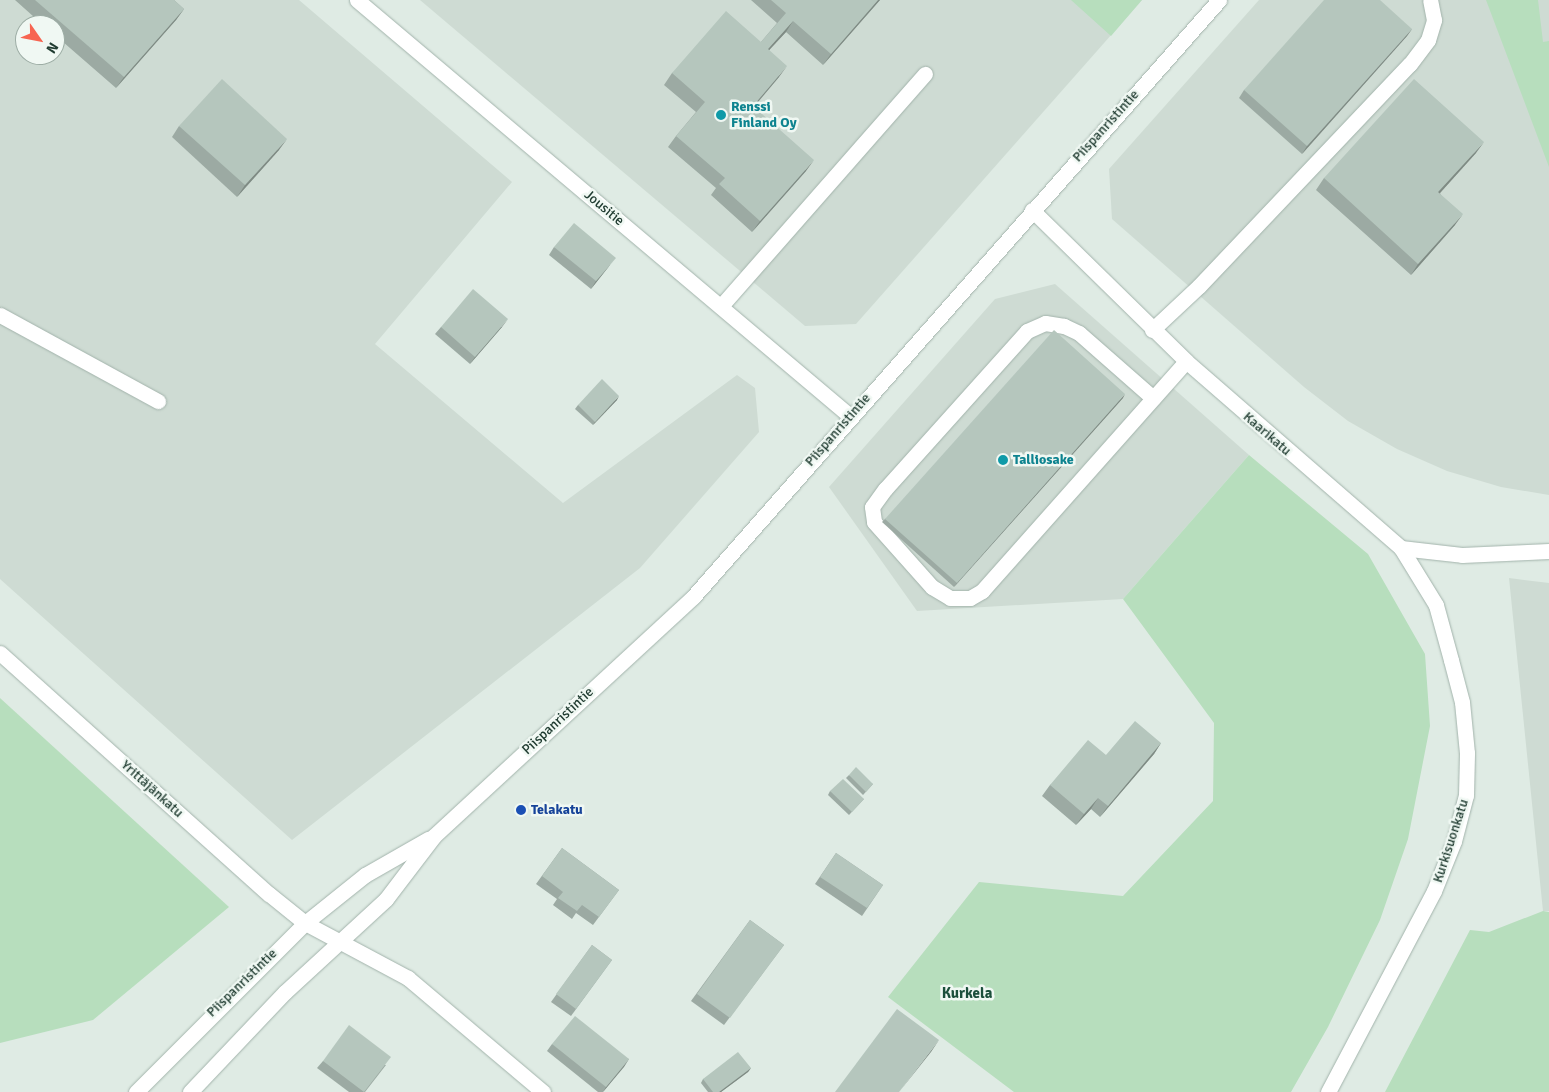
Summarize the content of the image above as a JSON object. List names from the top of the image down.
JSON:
{
  "streets": {
    "street": [
      "Piispanristintie",
      "Jousitie",
      "Kaarikatu",
      "Yrittäjänkatu",
      "Kurkisuonkatu"
    ]
  },
  "crossings": [
    ["Piispanristintie", "Jousitie"],
    ["Piispanristintie", "Kaarikatu"],
    ["Piispanristintie", "Yrittäjänkatu"],
    ["Kaarikatu", "Kurkisuonkatu"]
  ],
  "districts": ["Kurkela"],
  "places": ["Renssi Finland Oy", "Talliosake", "Telakatu"],
  "north": "bottom right"
}
